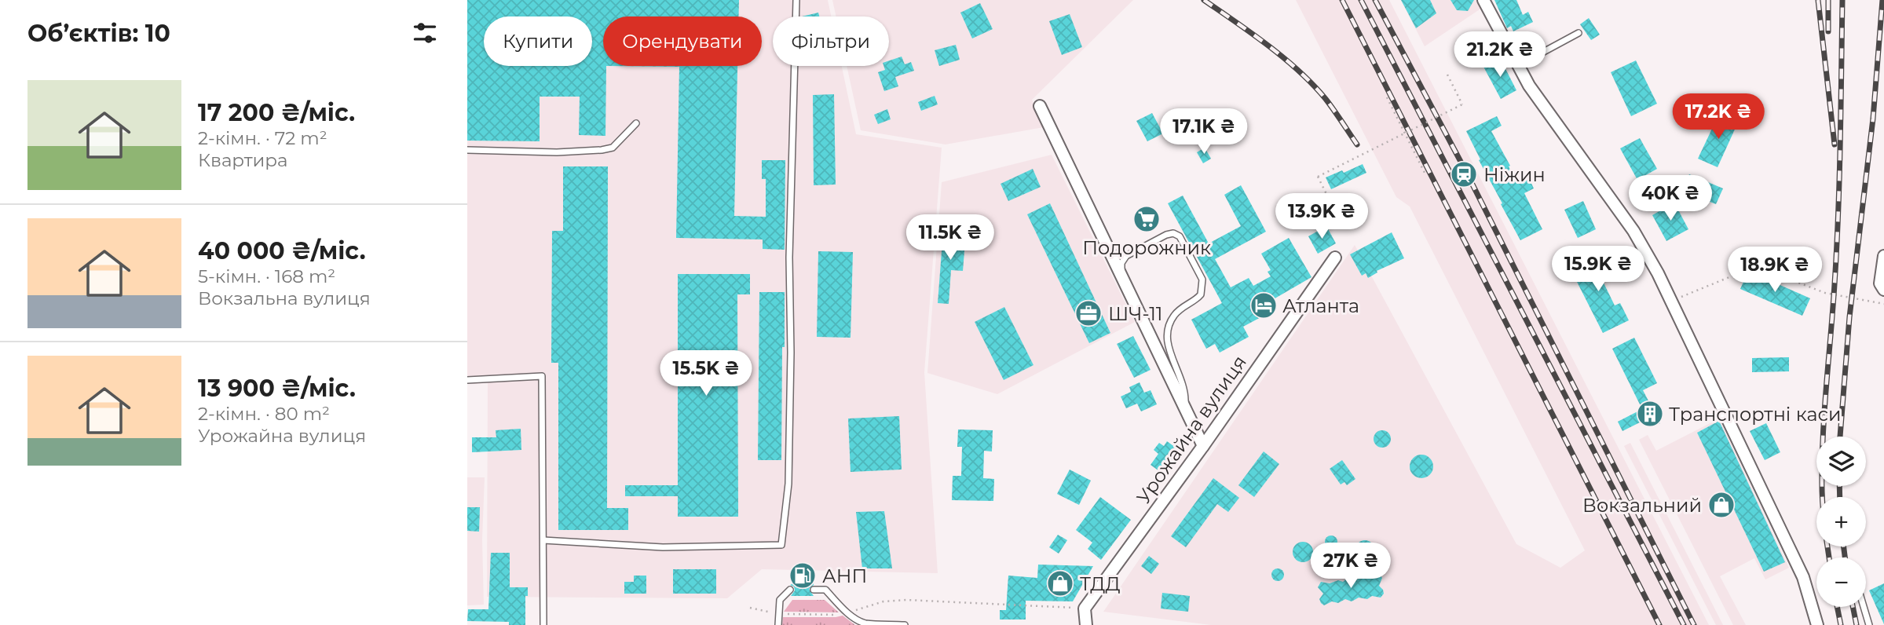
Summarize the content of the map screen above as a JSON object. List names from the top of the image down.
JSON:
{
  "streets": {
    "street": ["Урожайна вулиця"]
  },
  "places": {
    "station": ["Ніжин"],
    "supermarket": ["Подорожник"],
    "hotel": ["Атланта"],
    "office": ["ШЧ-11"],
    "building": ["Транспортні каси"],
    "shop": ["Вокзальний", "ТДД"],
    "fuel station": ["АНП"]
  },
  "page": {
    "heading": "Об’єктів: 10",
    "chip": ["Купити", "Орендувати", "Фільтри"],
    "price": [
      "21.2K ₴",
      "17.2K ₴",
      "17.1K ₴",
      "40K ₴",
      "13.9K ₴",
      "11.5K ₴",
      "15.9K ₴",
      "18.9K ₴",
      "15.5K ₴",
      "27K ₴"
    ],
    "list": [
      {
        "name": "17 200 ₴/міс.",
        "note": "2-кімн. · 72 m² · Квартира"
      },
      {
        "name": "40 000 ₴/міс.",
        "note": "5-кімн. · 168 m² · Вокзальна вулиця"
      },
      {
        "name": "13 900 ₴/міс.",
        "note": "2-кімн. · 80 m² · Урожайна вулиця"
      }
    ],
    "map_buttons": ["+", "−"]
  }
}
